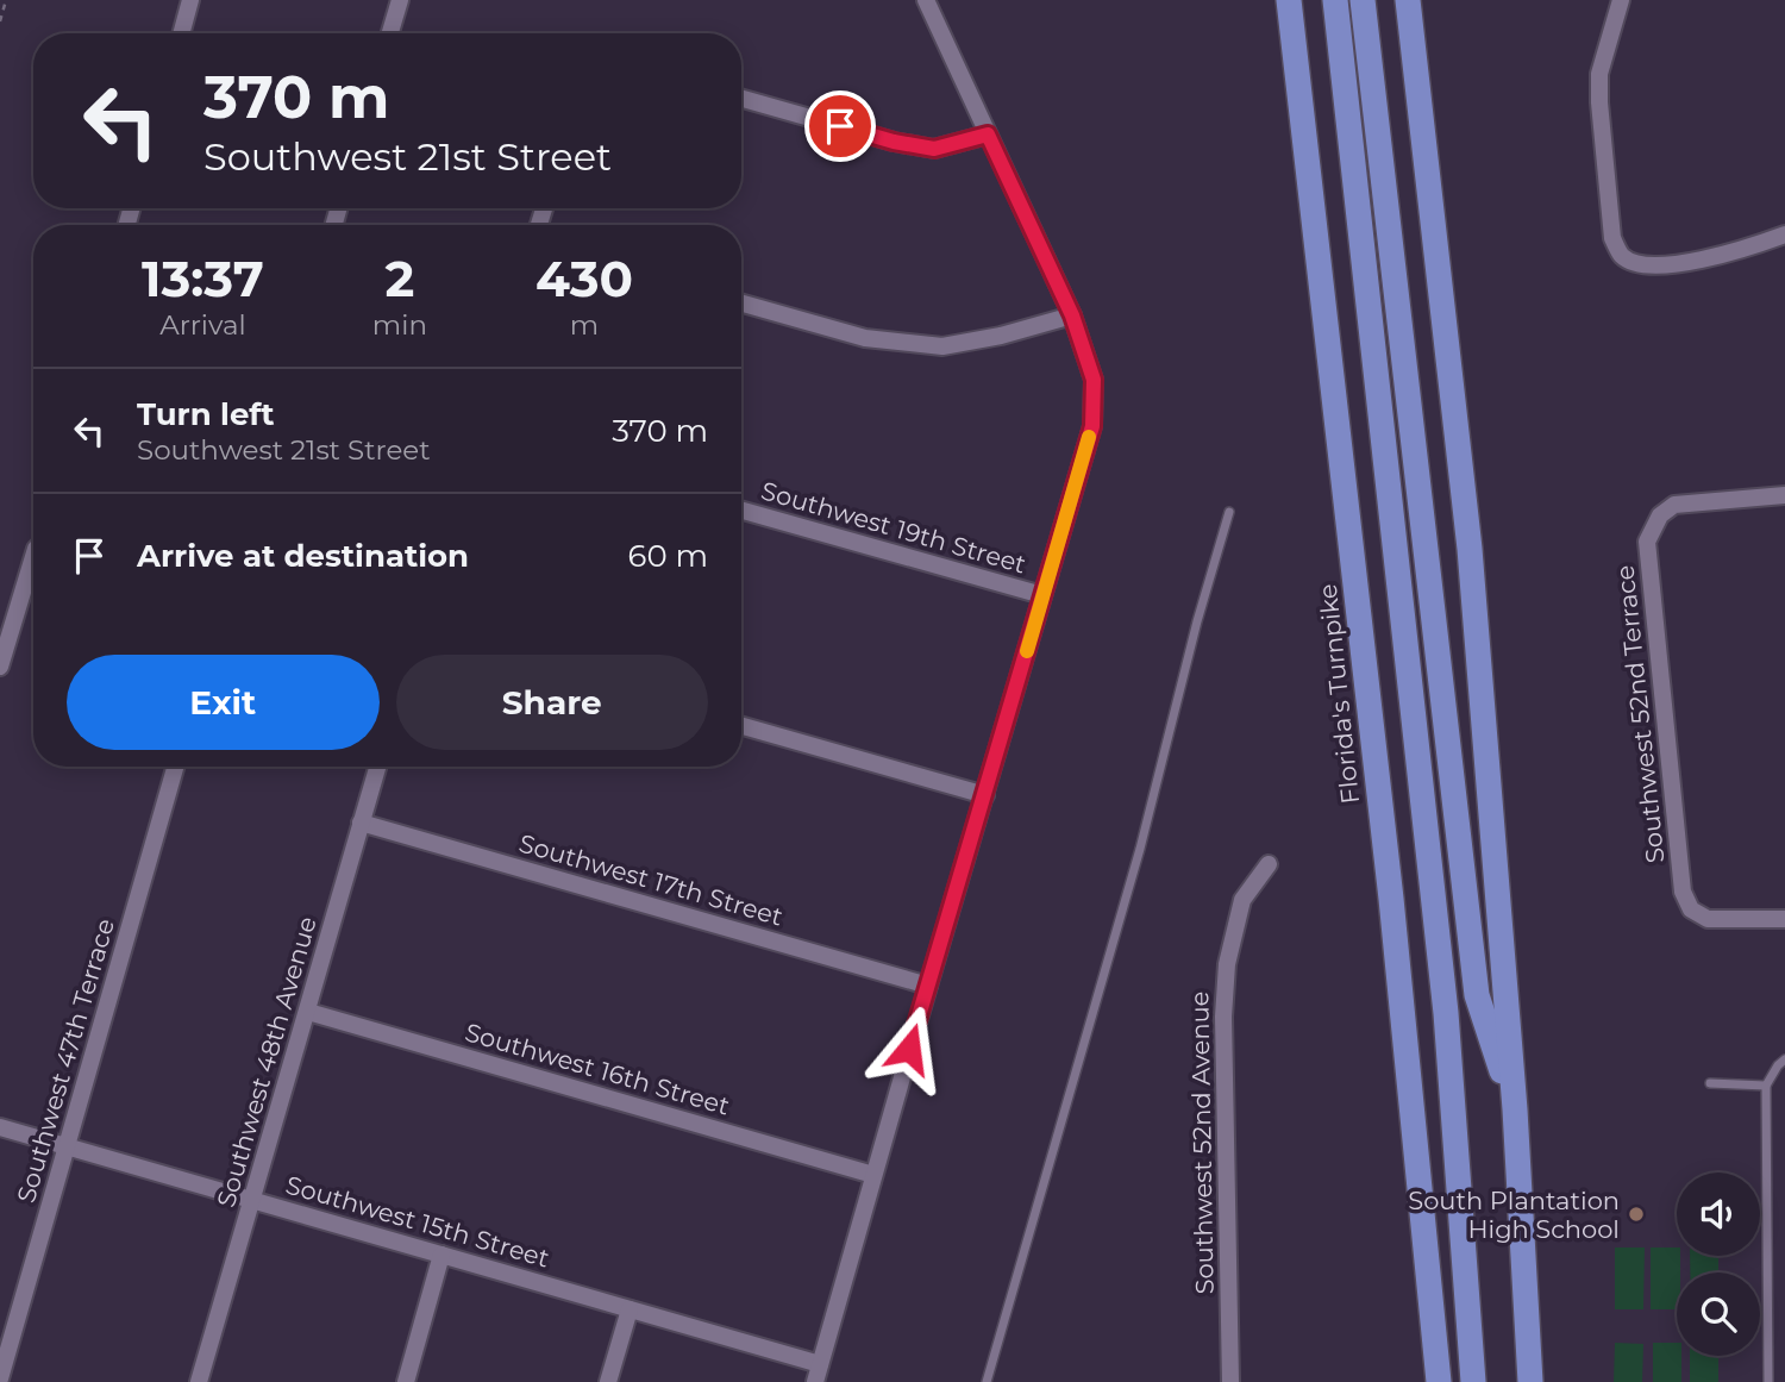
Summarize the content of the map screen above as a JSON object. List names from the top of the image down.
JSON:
{
  "streets": {
    "highway": ["Florida's Turnpike"],
    "street": [
      "Southwest 19th Street",
      "Southwest 52nd Terrace",
      "Southwest 17th Street",
      "Southwest 47th Terrace",
      "Southwest 48th Avenue",
      "Southwest 16th Street",
      "Southwest 52nd Avenue",
      "Southwest 15th Street"
    ]
  },
  "crossings": [
    ["Southwest 17th Street", "Southwest 48th Avenue"],
    ["Southwest 47th Terrace", "Southwest 15th Street"],
    ["Southwest 48th Avenue", "Southwest 16th Street"],
    ["Southwest 48th Avenue", "Southwest 15th Street"]
  ],
  "places": ["South Plantation High School"],
  "page": {
    "turn": ["370 m", "Southwest 21st Street"],
    "eta": [
      "13:37",
      "Arrival",
      "2",
      "min",
      "430",
      "m"
    ],
    "list": [
      {
        "name": "Turn left",
        "note": "Southwest 21st Street",
        "value": "370 m"
      },
      {
        "name": "Arrive at destination",
        "value": "60 m"
      }
    ],
    "buttons": ["Exit", "Share"]
  }
}
